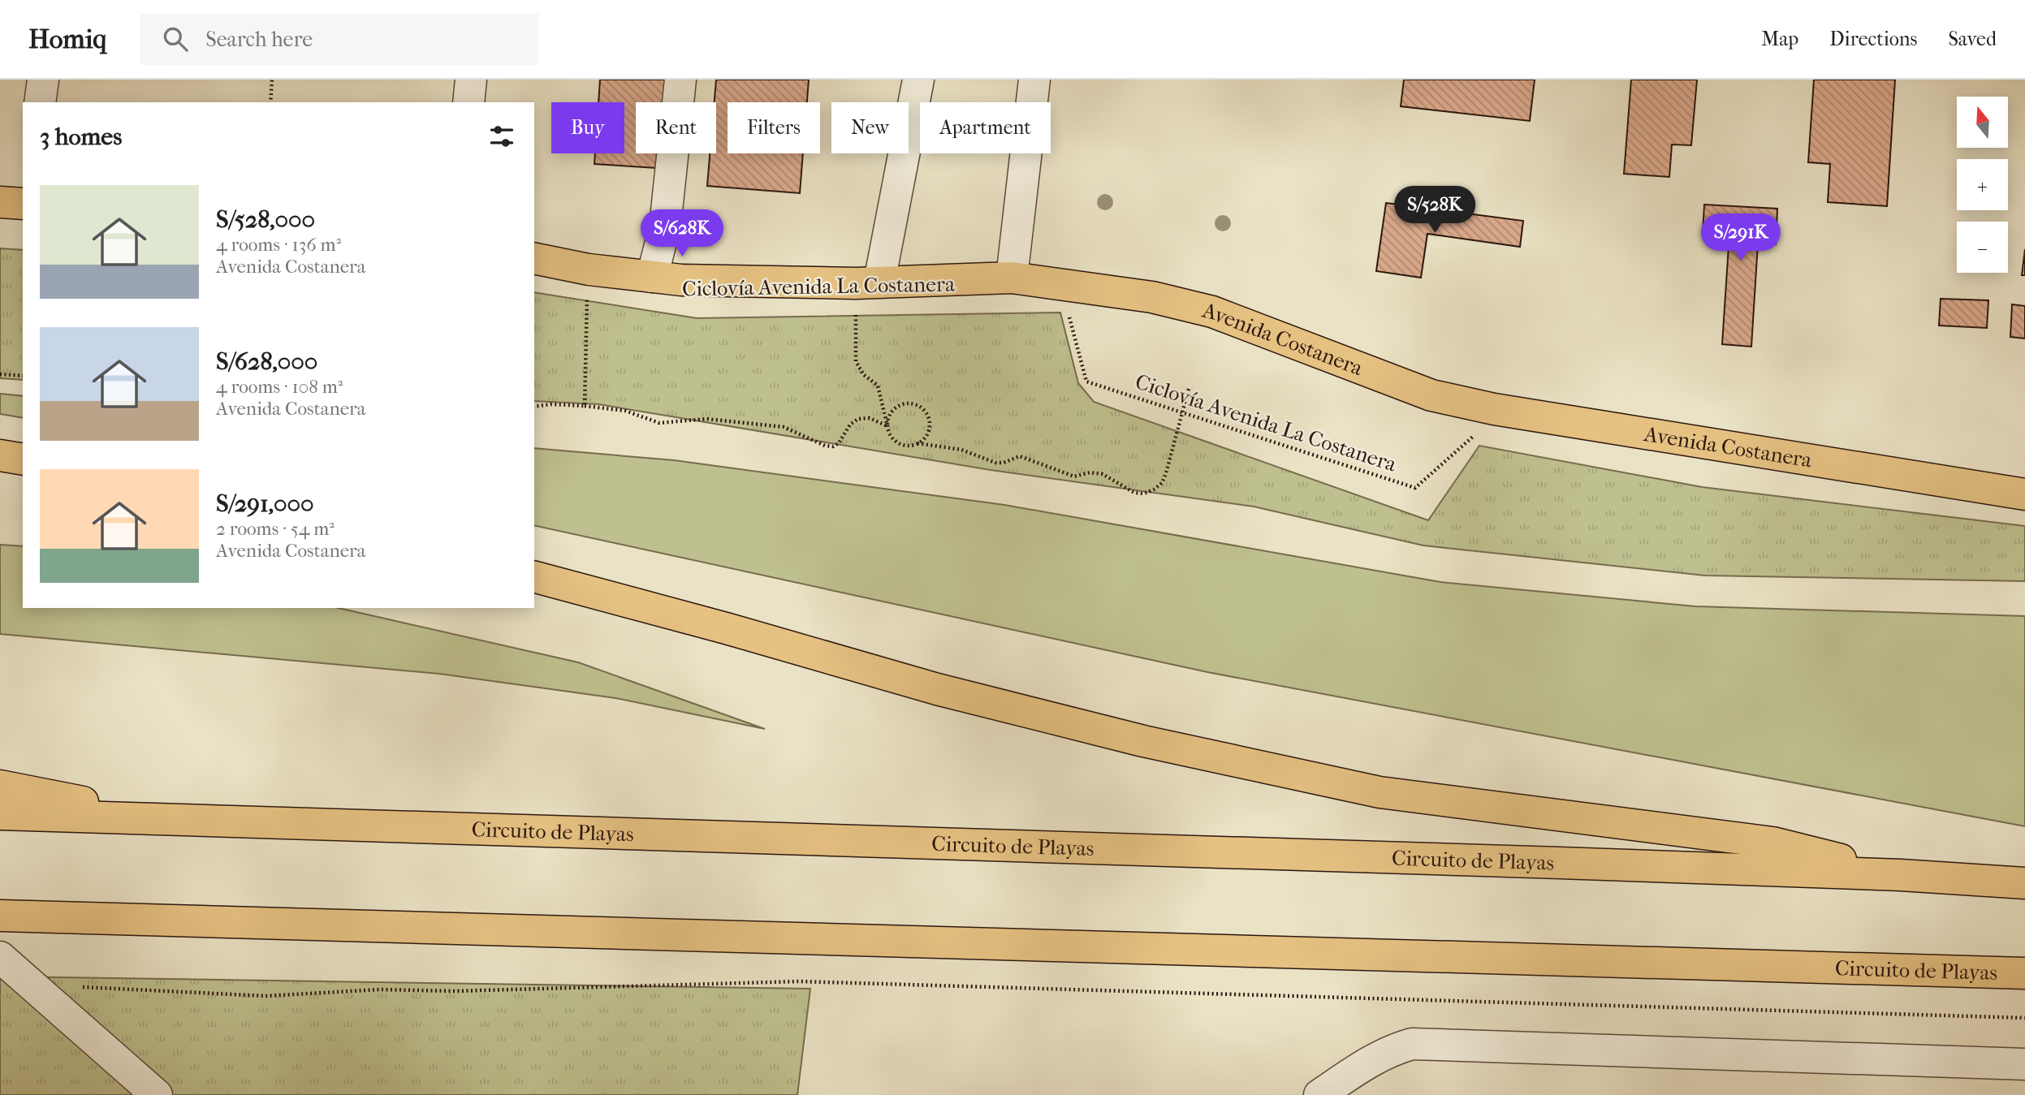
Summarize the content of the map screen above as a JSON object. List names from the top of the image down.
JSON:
{
  "streets": {
    "main road": ["Avenida Costanera", "Circuito de Playas"],
    "path": ["Ciclovía Avenida La Costanera"]
  },
  "north": "top",
  "page": {
    "header": "Homiq",
    "search": "Search here",
    "nav": ["Map", "Directions", "Saved"],
    "map_buttons": ["+", "−"],
    "chip": [
      "Buy",
      "Rent",
      "Filters",
      "New",
      "Apartment"
    ],
    "heading": "3 homes",
    "list": [
      {
        "name": "S/528,000",
        "note": "4 rooms · 136 m² · Avenida Costanera"
      },
      {
        "name": "S/628,000",
        "note": "4 rooms · 108 m² · Avenida Costanera"
      },
      {
        "name": "S/291,000",
        "note": "2 rooms · 54 m² · Avenida Costanera"
      }
    ],
    "price": ["S/528K", "S/628K", "S/291K"]
  }
}
